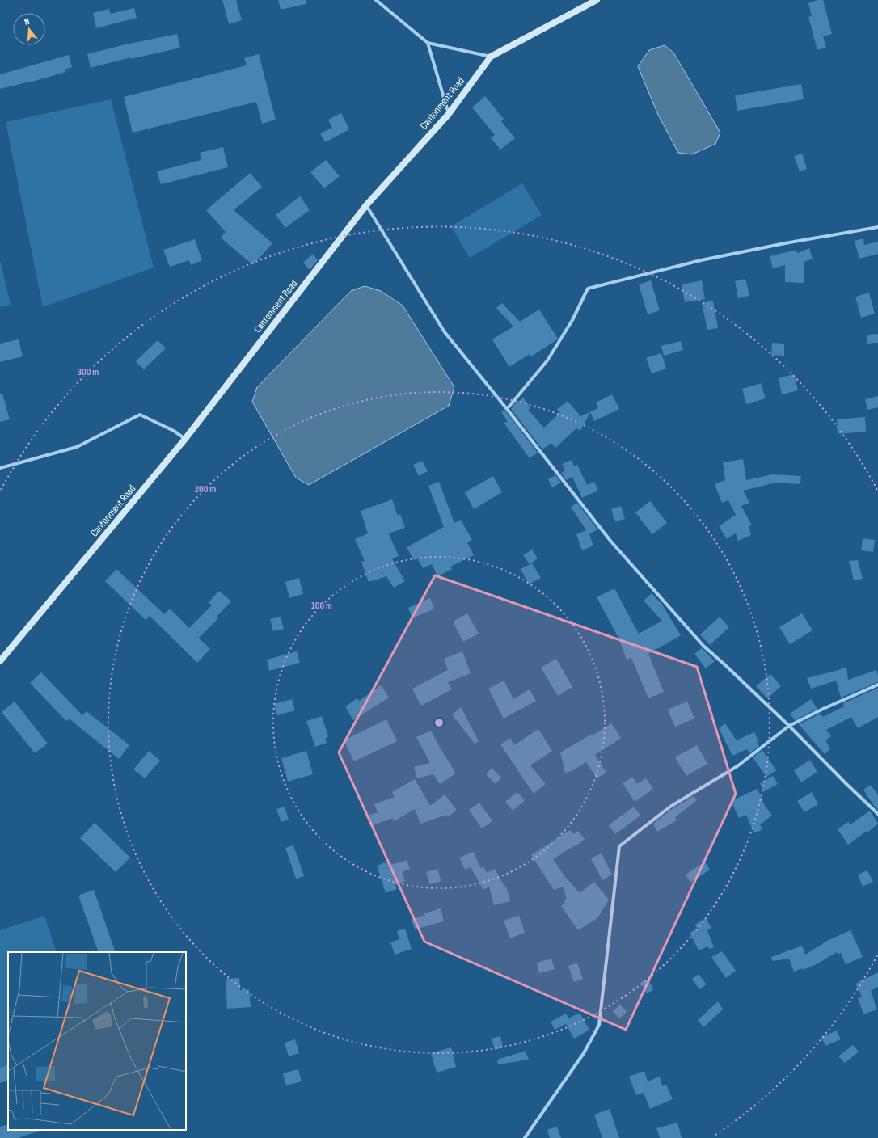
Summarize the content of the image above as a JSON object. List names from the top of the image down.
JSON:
{
  "streets": {
    "street": ["Cantonment Road"]
  },
  "north": "top",
  "rings": ["300 m", "200 m", "100 m"]
}
